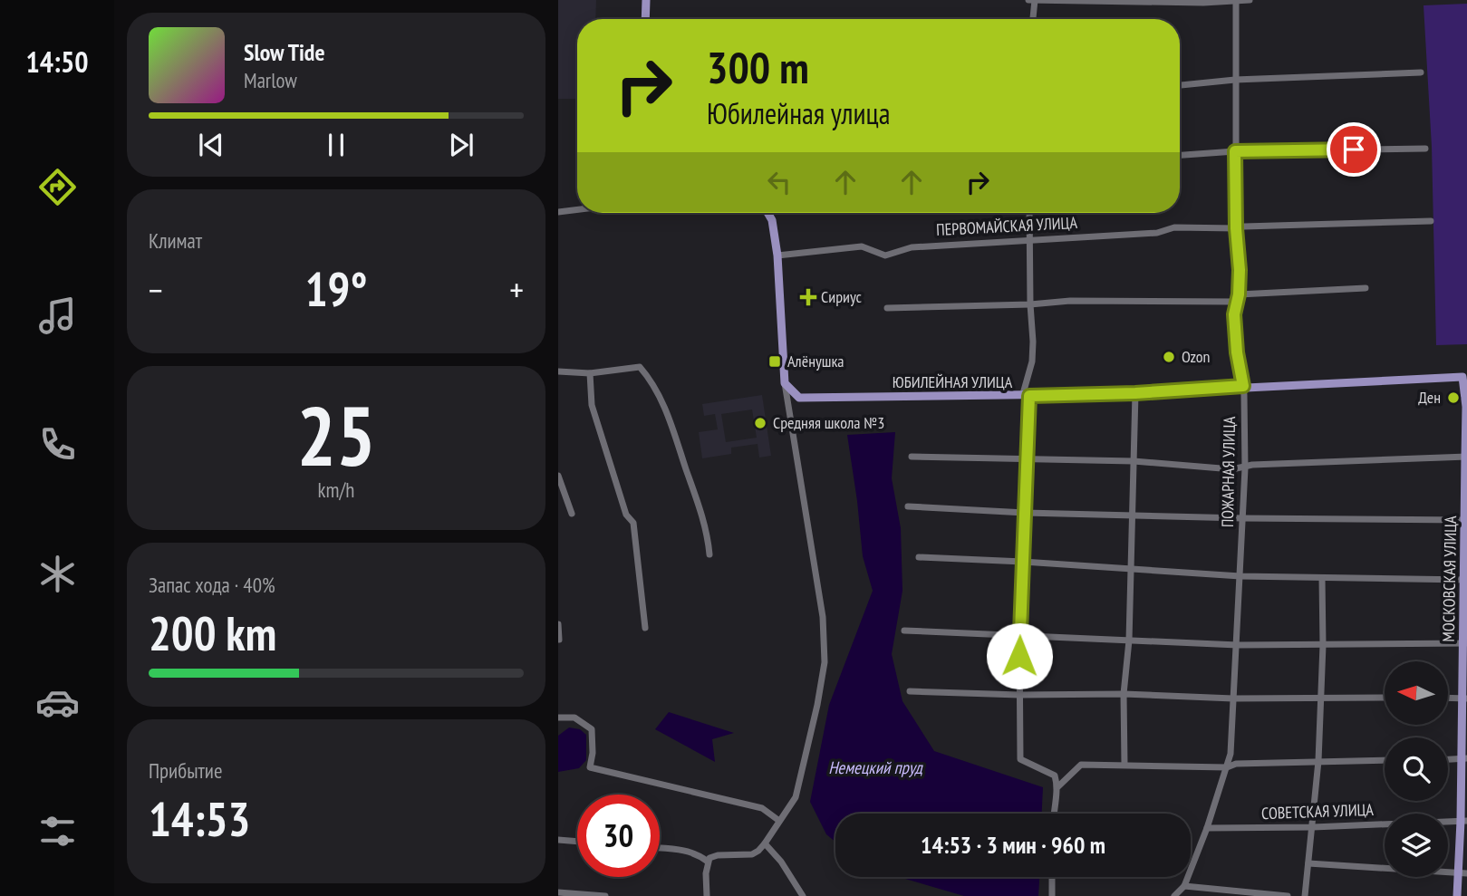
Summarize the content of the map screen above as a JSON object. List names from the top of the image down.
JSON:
{
  "streets": {
    "main road": ["ЮБИЛЕЙНАЯ УЛИЦА", "МОСКОВСКАЯ УЛИЦА"],
    "street": ["ПЕРВОМАЙСКАЯ УЛИЦА", "ПОЖАРНАЯ УЛИЦА", "СОВЕТСКАЯ УЛИЦА"]
  },
  "crossings": [
    ["ПЕРВОМАЙСКАЯ УЛИЦА", "ПОЖАРНАЯ УЛИЦА"],
    ["ЮБИЛЕЙНАЯ УЛИЦА", "ПОЖАРНАЯ УЛИЦА"],
    ["ЮБИЛЕЙНАЯ УЛИЦА", "МОСКОВСКАЯ УЛИЦА"],
    ["ПОЖАРНАЯ УЛИЦА", "СОВЕТСКАЯ УЛИЦА"],
    ["МОСКОВСКАЯ УЛИЦА", "СОВЕТСКАЯ УЛИЦА"]
  ],
  "water": ["Немецкий пруд"],
  "places": {
    "health": ["Сириус"],
    "other": ["Ozon", "Ден", "Средняя школа №3"],
    "transit": ["Алёнушка"]
  },
  "north": "left",
  "page": {
    "tabs": "14:50",
    "turn": ["300 m", "Юбилейная улица"],
    "song": ["Slow Tide", "Marlow"],
    "tile": [
      "Климат",
      ["25", "km/h"],
      ["Запас хода · 40%", "200 km"],
      ["Прибытие", "14:53"]
    ],
    "heat": ["−", "19°", "+"],
    "limit": "30",
    "trip": "14:53 · 3 мин · 960 m"
  }
}
